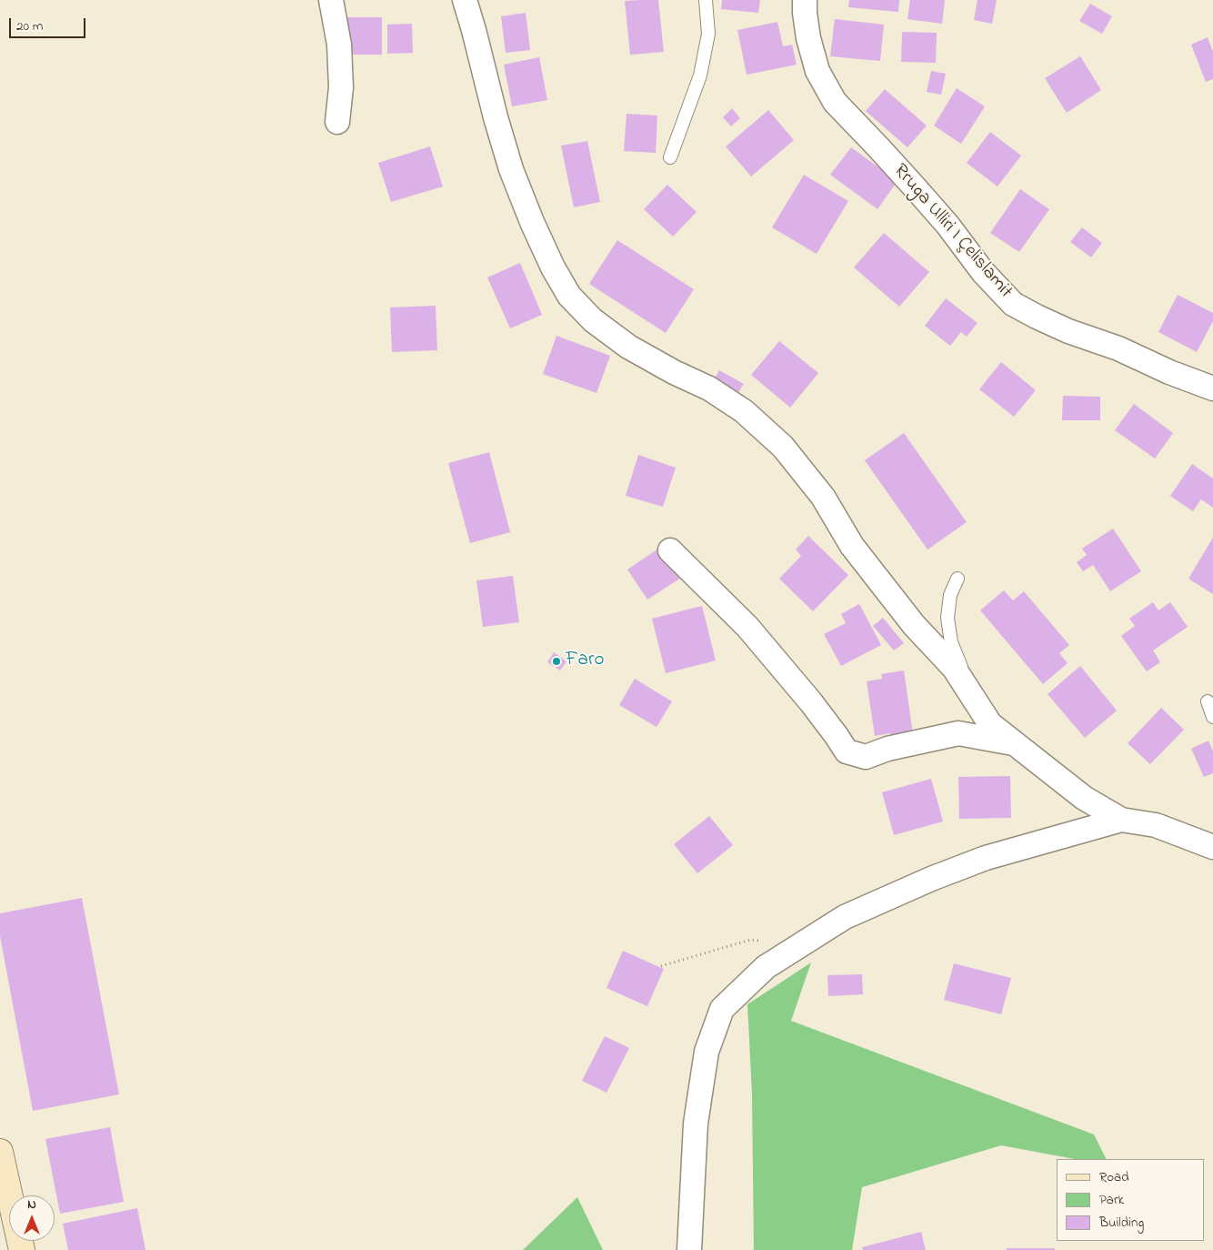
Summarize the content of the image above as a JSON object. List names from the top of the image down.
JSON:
{
  "streets": {
    "street": ["Rruga Ulliri I Çelislamit"]
  },
  "places": ["Faro"],
  "legend": ["Road", "Park", "Building"],
  "scale_bar": "20 m",
  "north": "top"
}
